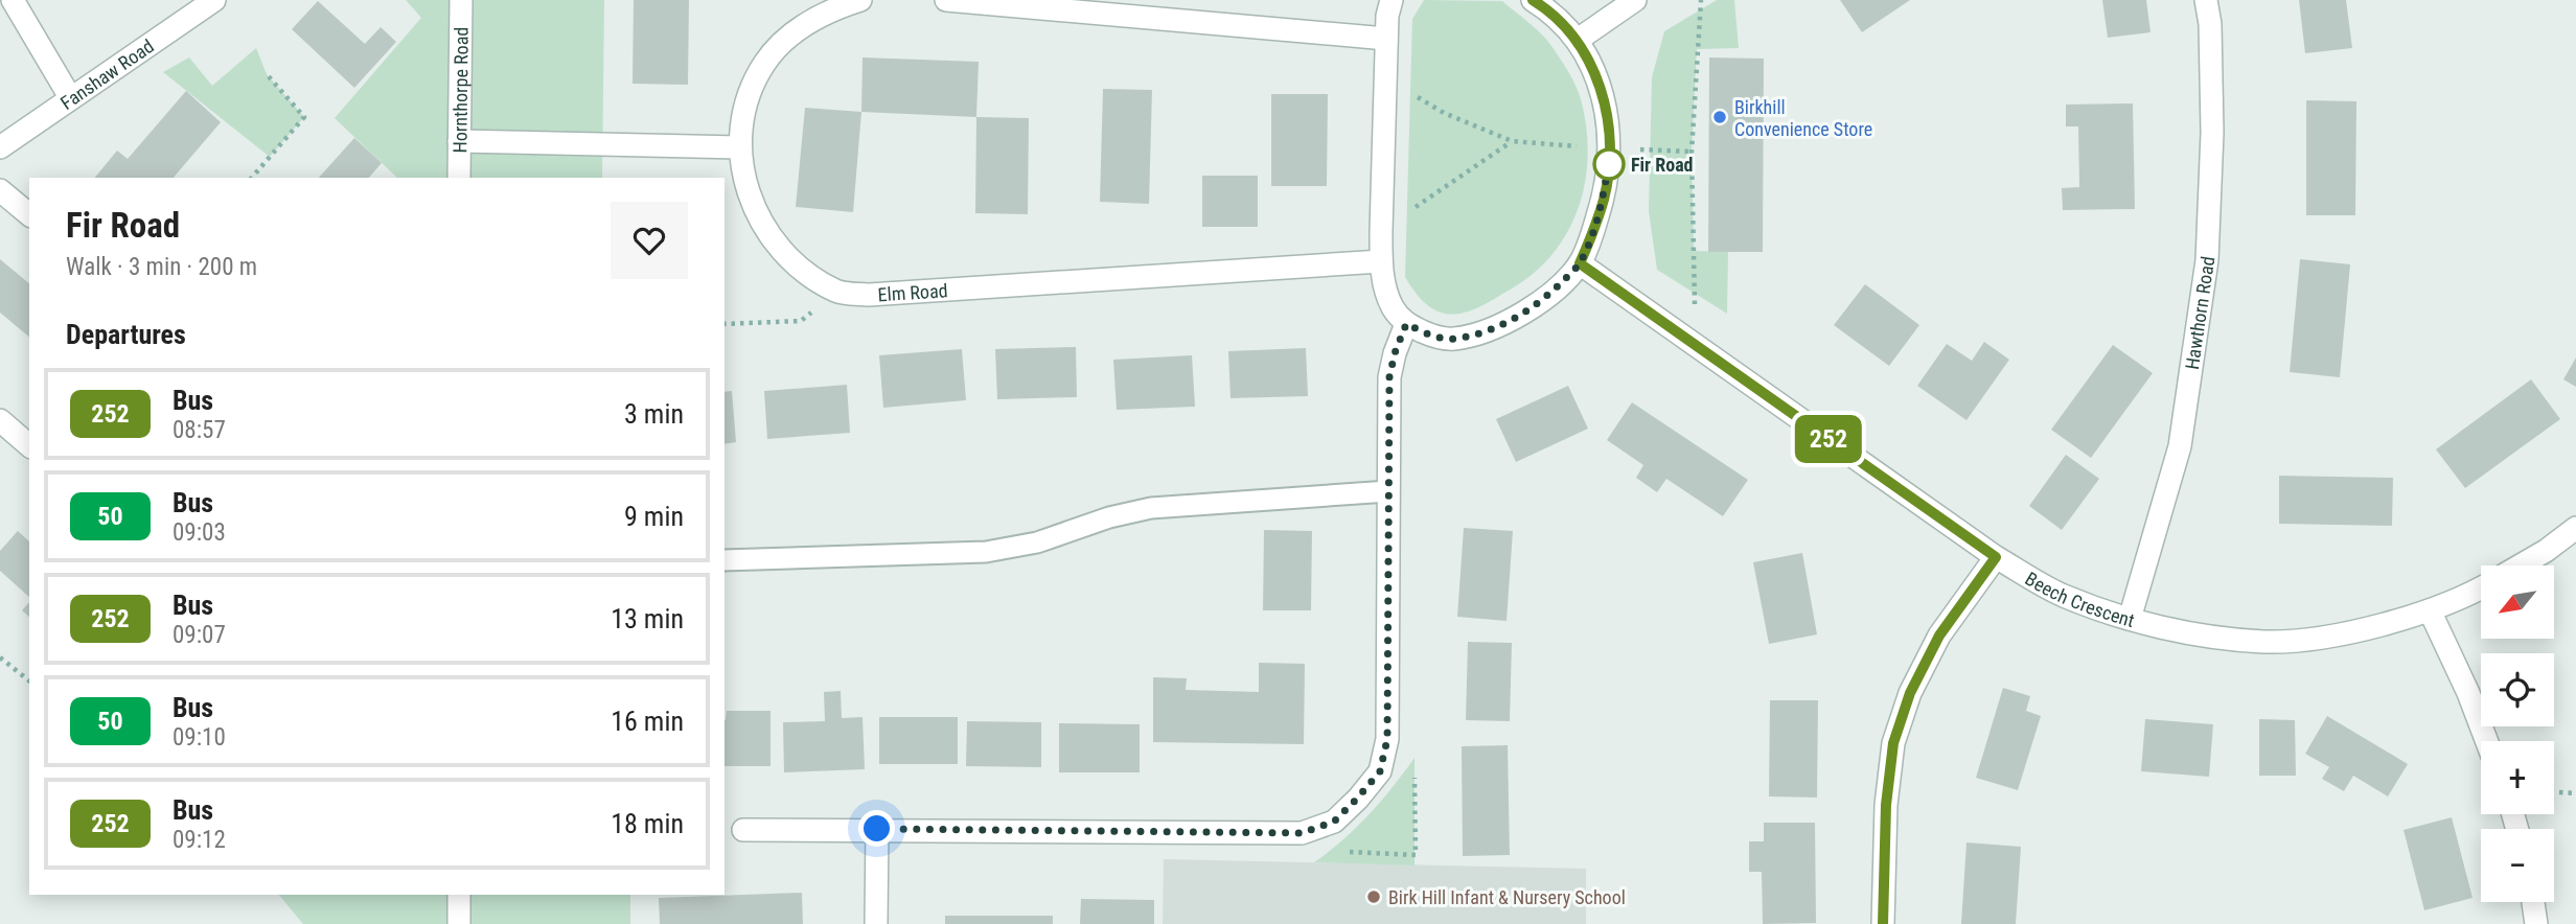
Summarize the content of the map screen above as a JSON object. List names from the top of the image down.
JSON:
{
  "streets": {
    "street": [
      "Fanshaw Road",
      "Hornthorpe Road",
      "Elm Road",
      "Hawthorn Road",
      "Beech Crescent"
    ]
  },
  "crossings": [
    ["Hawthorn Road", "Beech Crescent"]
  ],
  "places": ["Birkhill Convenience Store", "Fir Road", "Birk Hill Infant & Nursery School"],
  "lines": ["bus line 252"],
  "north": "bottom left",
  "page": {
    "on_map": "252",
    "heading": [
      ["Fir Road", "Walk · 3 min · 200 m"],
      "Departures"
    ],
    "list": [
      {
        "mark": "252",
        "name": "Bus",
        "note": "08:57",
        "value": "3 min"
      },
      {
        "mark": "50",
        "name": "Bus",
        "note": "09:03",
        "value": "9 min"
      },
      {
        "mark": "252",
        "name": "Bus",
        "note": "09:07",
        "value": "13 min"
      },
      {
        "mark": "50",
        "name": "Bus",
        "note": "09:10",
        "value": "16 min"
      },
      {
        "mark": "252",
        "name": "Bus",
        "note": "09:12",
        "value": "18 min"
      }
    ],
    "map_buttons": ["+", "−"]
  }
}
